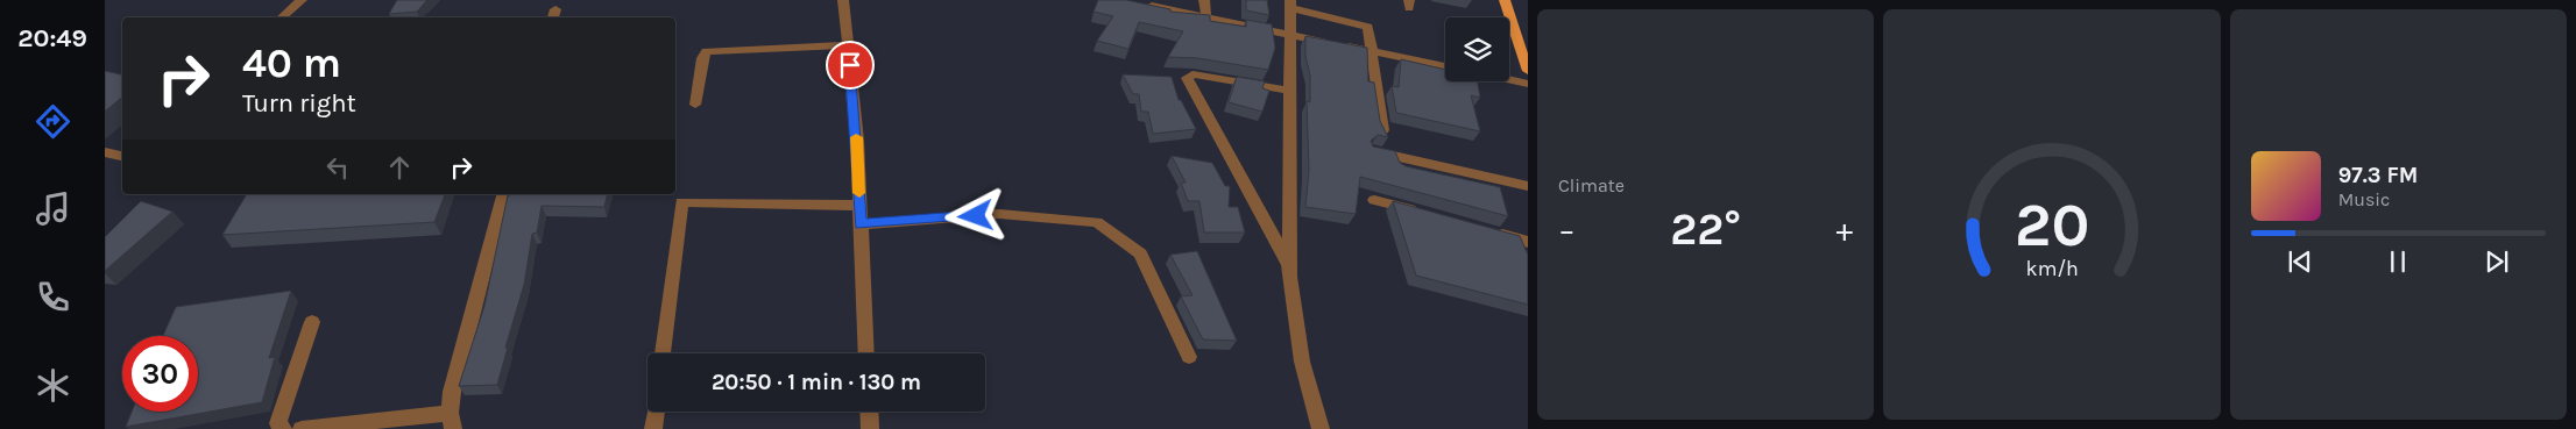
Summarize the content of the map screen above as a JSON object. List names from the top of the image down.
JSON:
{
  "page": {
    "tabs": "20:49",
    "tile": "Climate",
    "turn": ["40 m", "Turn right"],
    "song": ["97.3 FM", "Music"],
    "heat": ["−", "22°", "+"],
    "limit": "30",
    "trip": "20:50 · 1 min · 130 m",
    "gauge": ["20", "km/h"]
  }
}
